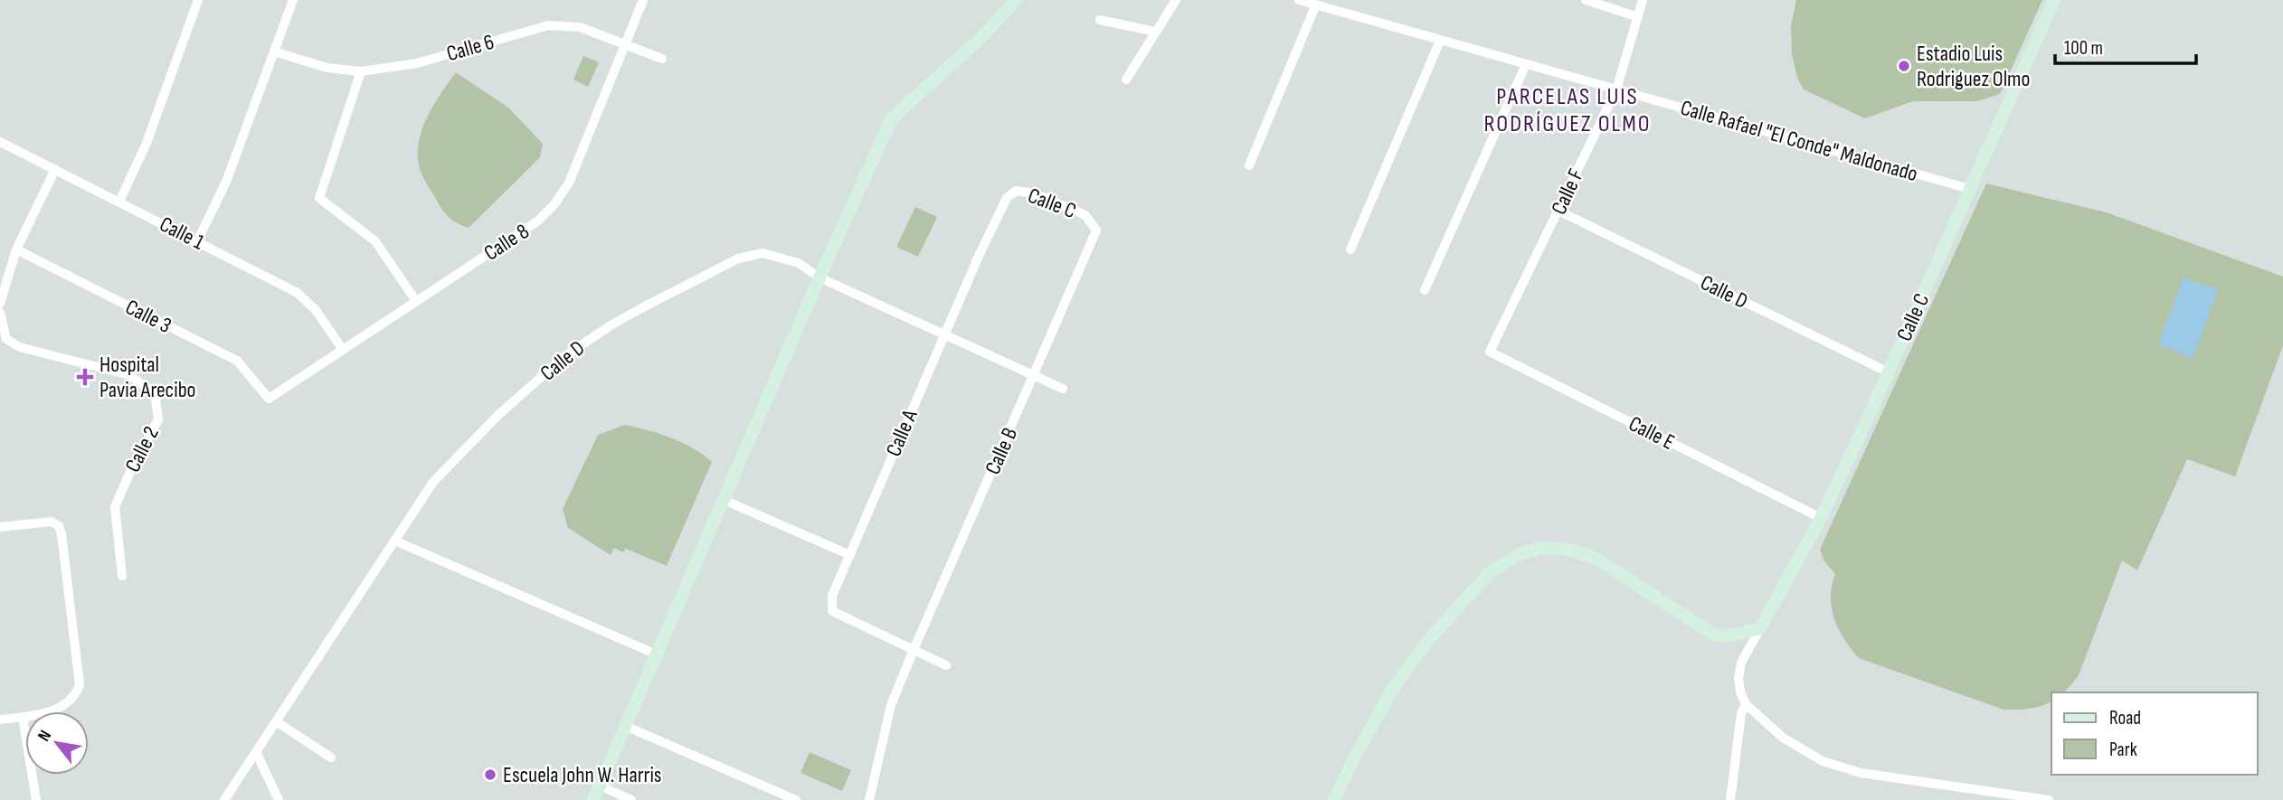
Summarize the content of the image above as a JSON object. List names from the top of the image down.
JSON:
{
  "streets": {
    "street": [
      "Calle 6",
      "Calle Rafael \"El Conde\" Maldonado",
      "Calle F",
      "Calle C",
      "Calle 1",
      "Calle 8",
      "Calle D",
      "Calle 3",
      "Calle A",
      "Calle E",
      "Calle 2",
      "Calle B"
    ]
  },
  "crossings": [
    ["Calle 6", "Calle 8"],
    ["Calle Rafael \"El Conde\" Maldonado", "Calle F"],
    ["Calle Rafael \"El Conde\" Maldonado", "Calle C"],
    ["Calle F", "Calle D"],
    ["Calle F", "Calle E"],
    ["Calle C", "Calle D"],
    ["Calle C", "Calle A"],
    ["Calle C", "Calle E"],
    ["Calle C", "Calle B"],
    ["Calle 1", "Calle 8"],
    ["Calle 8", "Calle 3"],
    ["Calle D", "Calle A"],
    ["Calle D", "Calle B"]
  ],
  "districts": ["PARCELAS LUIS RODRÍGUEZ OLMO"],
  "places": {
    "other": ["Estadio Luis Rodriguez Olmo", "Escuela John W. Harris"],
    "health": ["Hospital Pavia Arecibo"]
  },
  "legend": ["Road", "Park"],
  "scale_bar": "100 m",
  "north": "top left"
}
